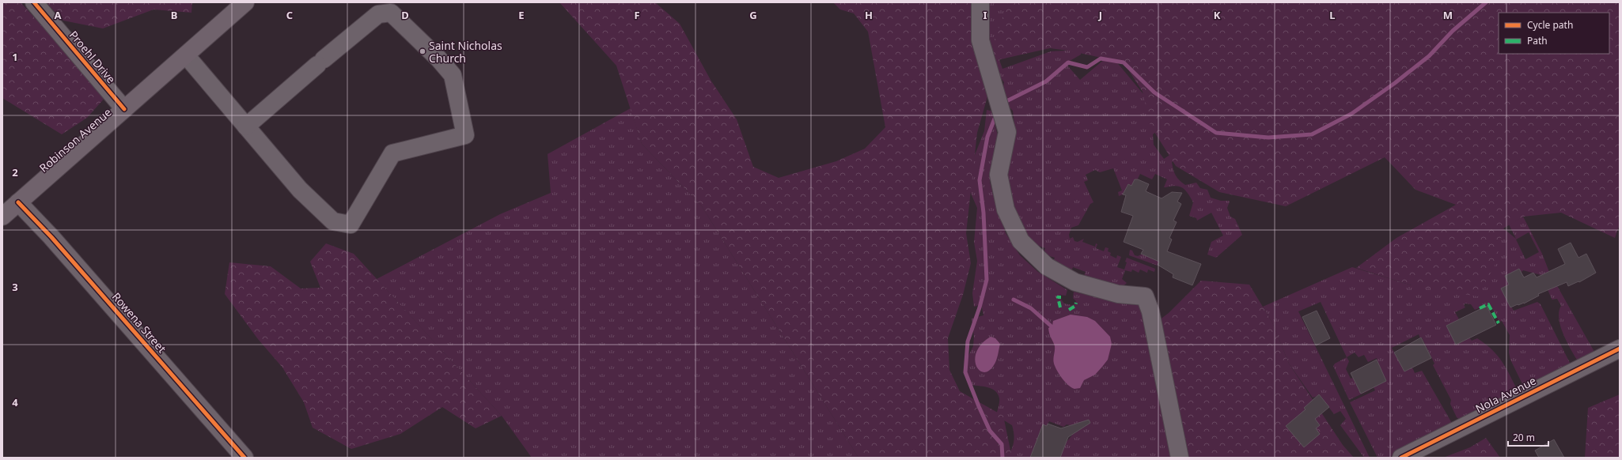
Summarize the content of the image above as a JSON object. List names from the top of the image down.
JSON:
{
  "streets": {
    "main road": ["Robinson Avenue"],
    "street": ["Proehl Drive", "Rowena Street", "Nola Avenue"]
  },
  "crossings": [
    ["Proehl Drive", "Robinson Avenue"],
    ["Robinson Avenue", "Rowena Street"]
  ],
  "places": ["Saint Nicholas Church"],
  "legend": ["Cycle path", "Path"],
  "scale_bar": "20 m",
  "grid": {
    "columns": [
      "A",
      "B",
      "C",
      "D",
      "E",
      "F",
      "G",
      "H",
      "I",
      "J",
      "K",
      "L",
      "M"
    ],
    "rows": [
      "1",
      "2",
      "3",
      "4"
    ]
  }
}
